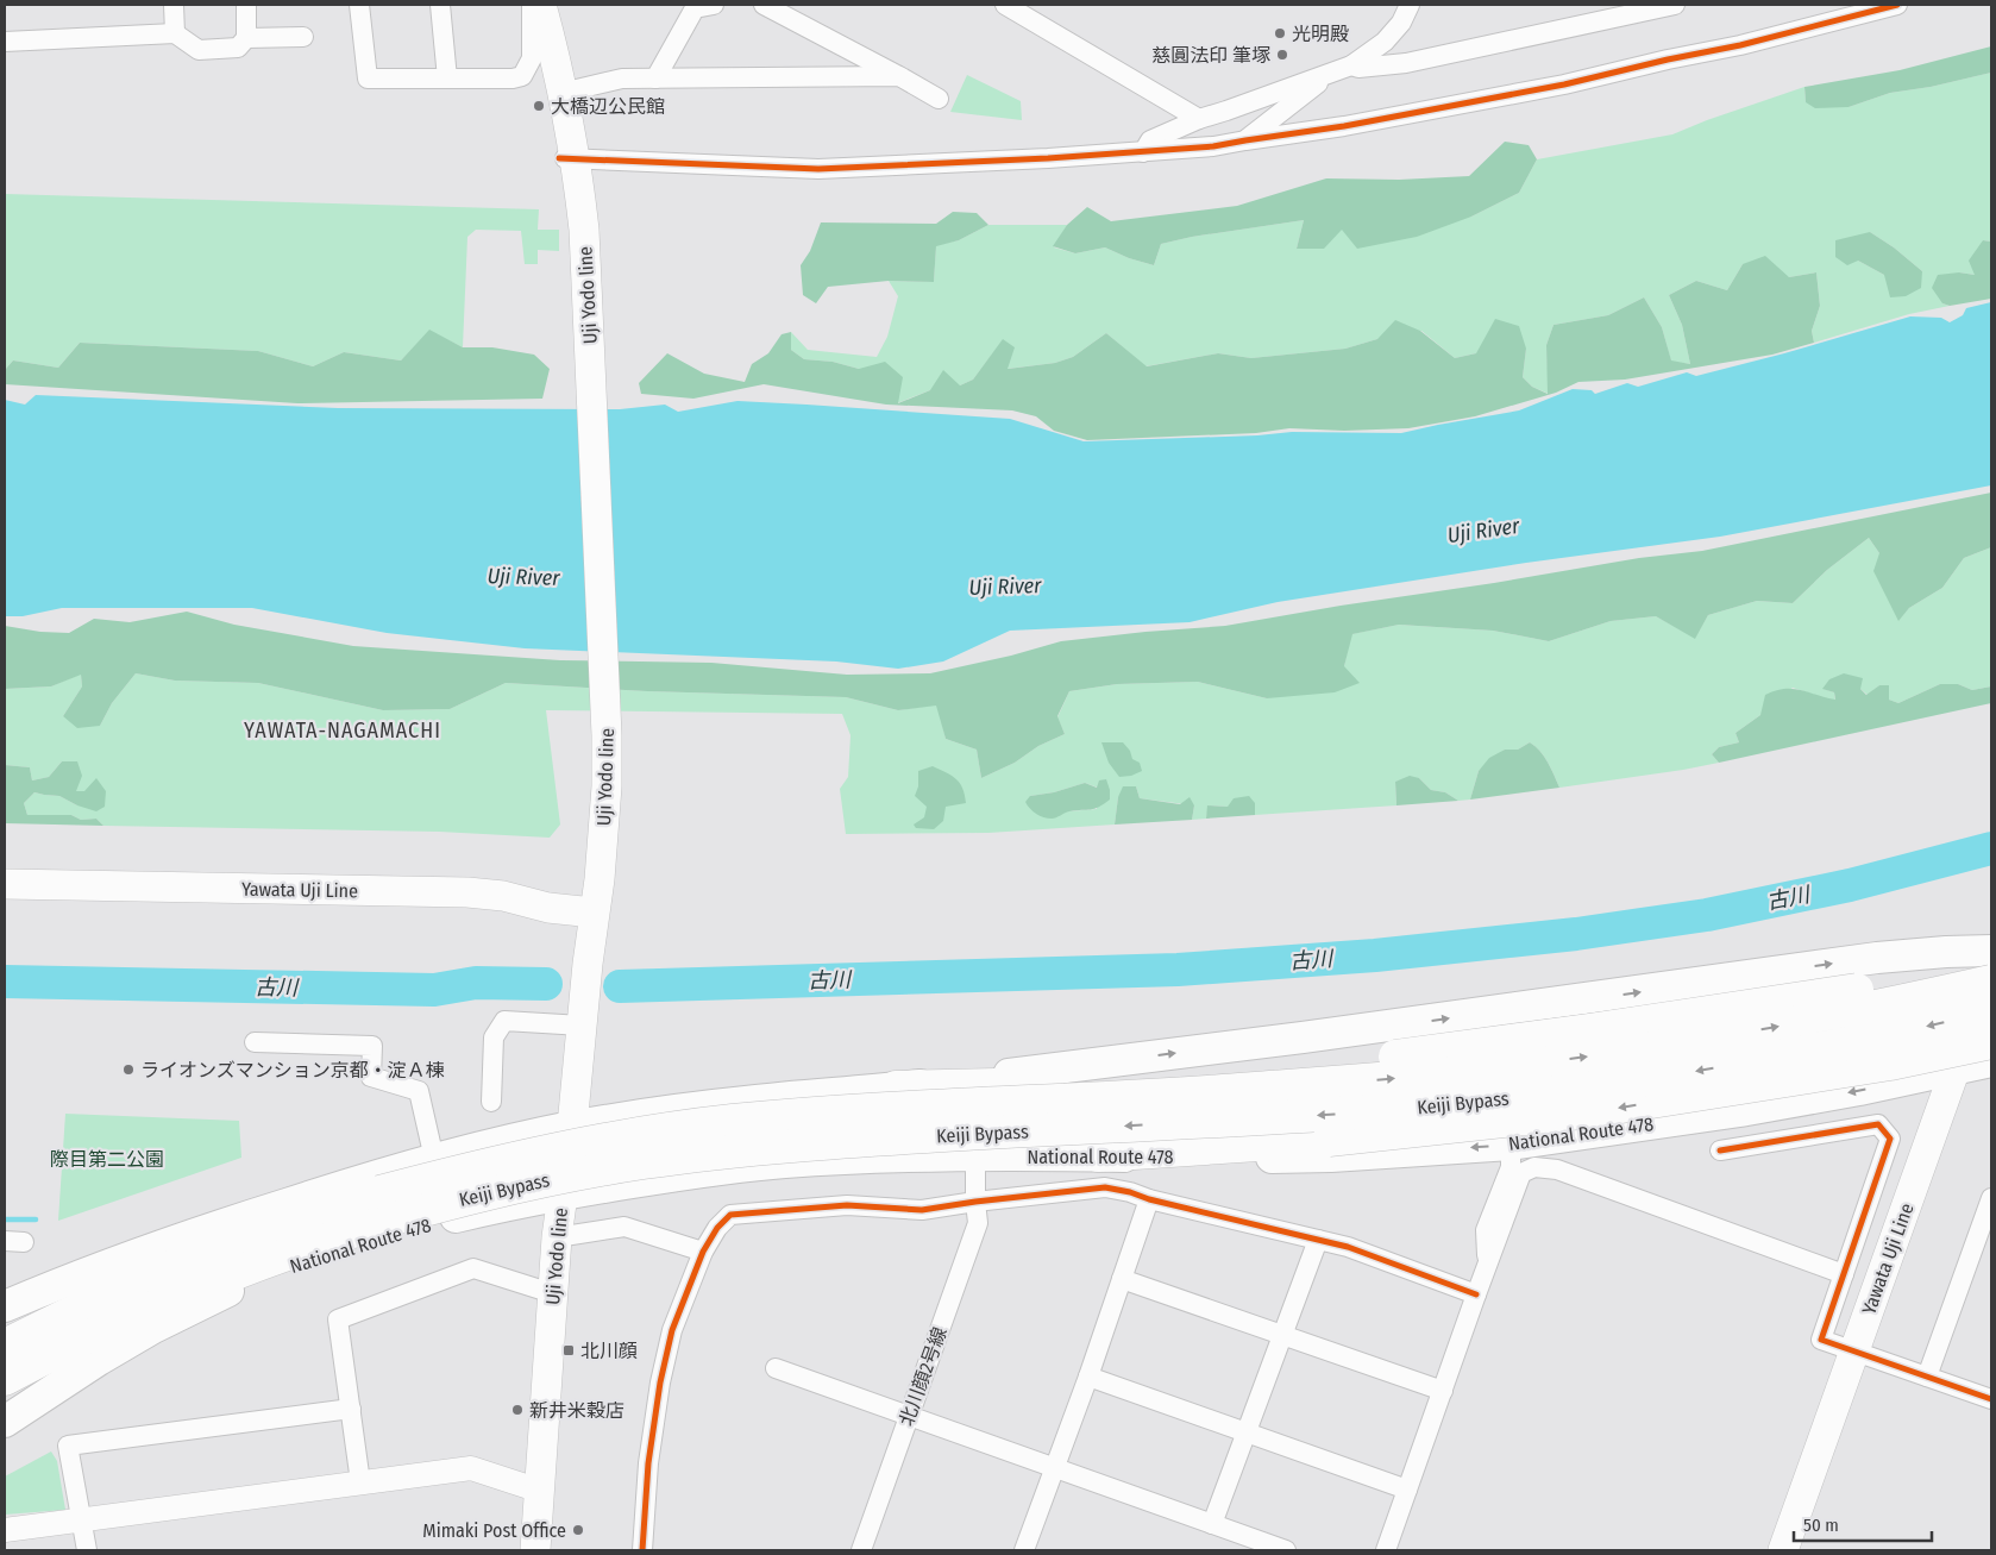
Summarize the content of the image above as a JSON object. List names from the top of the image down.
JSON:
{
  "streets": {
    "highway": ["Keiji Bypass", "National Route 478"],
    "main road": ["Uji Yodo line", "Yawata Uji Line"],
    "street": ["北川顔2号線"]
  },
  "crossings": [
    ["Uji Yodo line", "Yawata Uji Line"],
    ["Uji Yodo line", "National Route 478"],
    ["Yawata Uji Line", "National Route 478"],
    ["National Route 478", "北川顔2号線"]
  ],
  "districts": ["YAWATA-NAGAMACHI"],
  "water": ["Uji River", "古川"],
  "parks": ["際目第二公園"],
  "places": {
    "other": [
      "光明殿",
      "慈圓法印 筆塚",
      "大橋辺公民館",
      "ライオンズマンション京都・淀Ａ棟",
      "新井米穀店",
      "Mimaki Post Office"
    ],
    "transit": ["北川顔"]
  },
  "scale_bar": "50 m"
}
